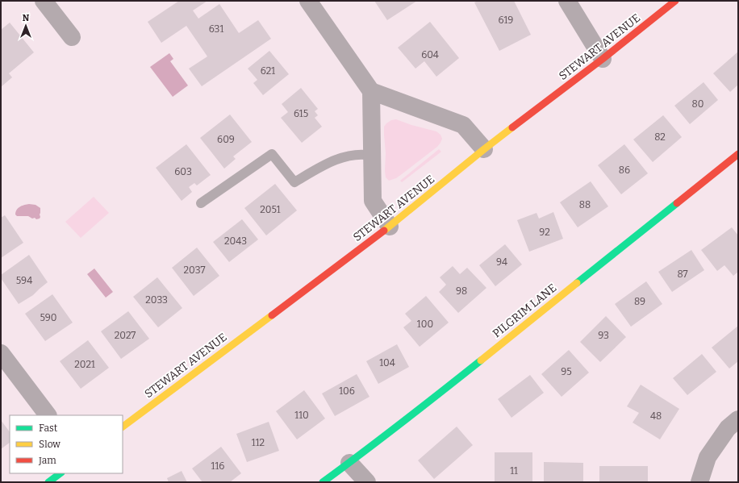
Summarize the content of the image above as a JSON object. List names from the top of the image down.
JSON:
{
  "streets": {
    "street": ["STEWART AVENUE", "PILGRIM LANE"]
  },
  "house_numbers": [
    "619",
    "631",
    "604",
    "621",
    "80",
    "615",
    "82",
    "609",
    "86",
    "603",
    "88",
    "2051",
    "92",
    "2043",
    "94",
    "2037",
    "87",
    "594",
    "98",
    "2033",
    "89",
    "590",
    "100",
    "2027",
    "93",
    "104",
    "2021",
    "95",
    "106",
    "110",
    "48",
    "112",
    "116",
    "11"
  ],
  "legend": ["Fast", "Slow", "Jam"],
  "north": "top"
}
